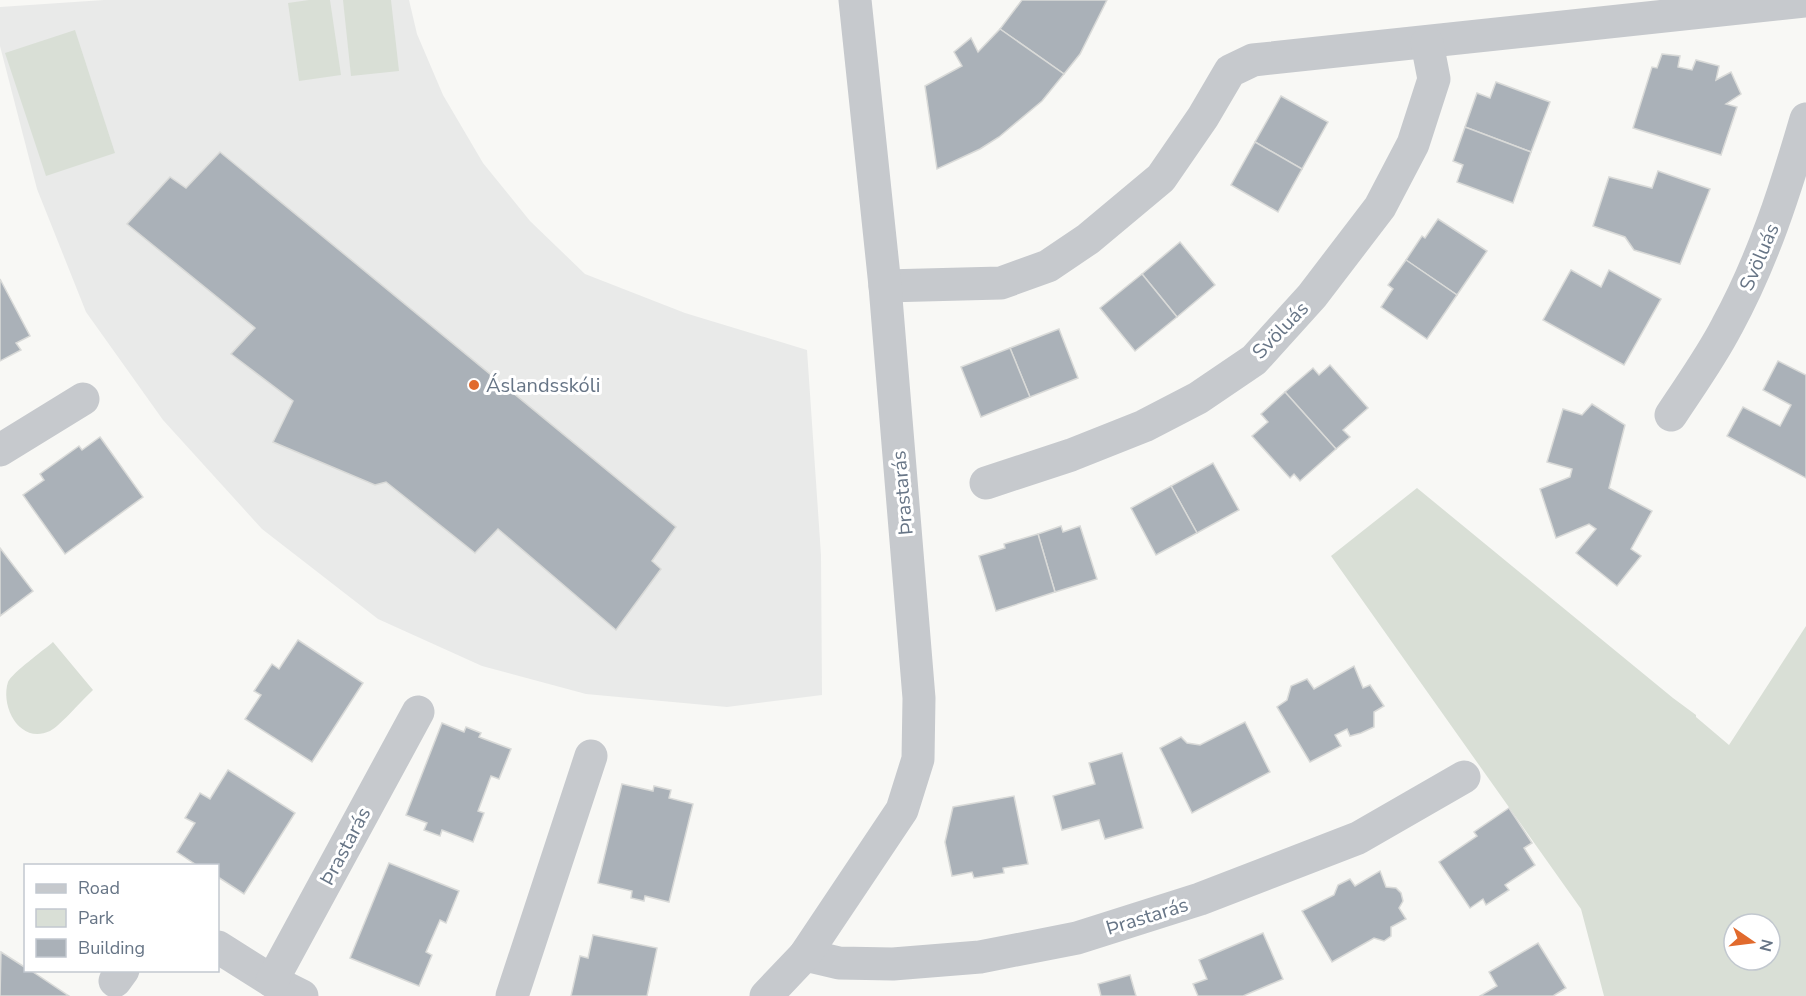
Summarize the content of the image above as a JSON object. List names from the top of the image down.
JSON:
{
  "streets": {
    "street": ["Svöluás", "Þrastarás"]
  },
  "places": ["Áslandsskóli"],
  "legend": ["Road", "Park", "Building"],
  "north": "right"
}
